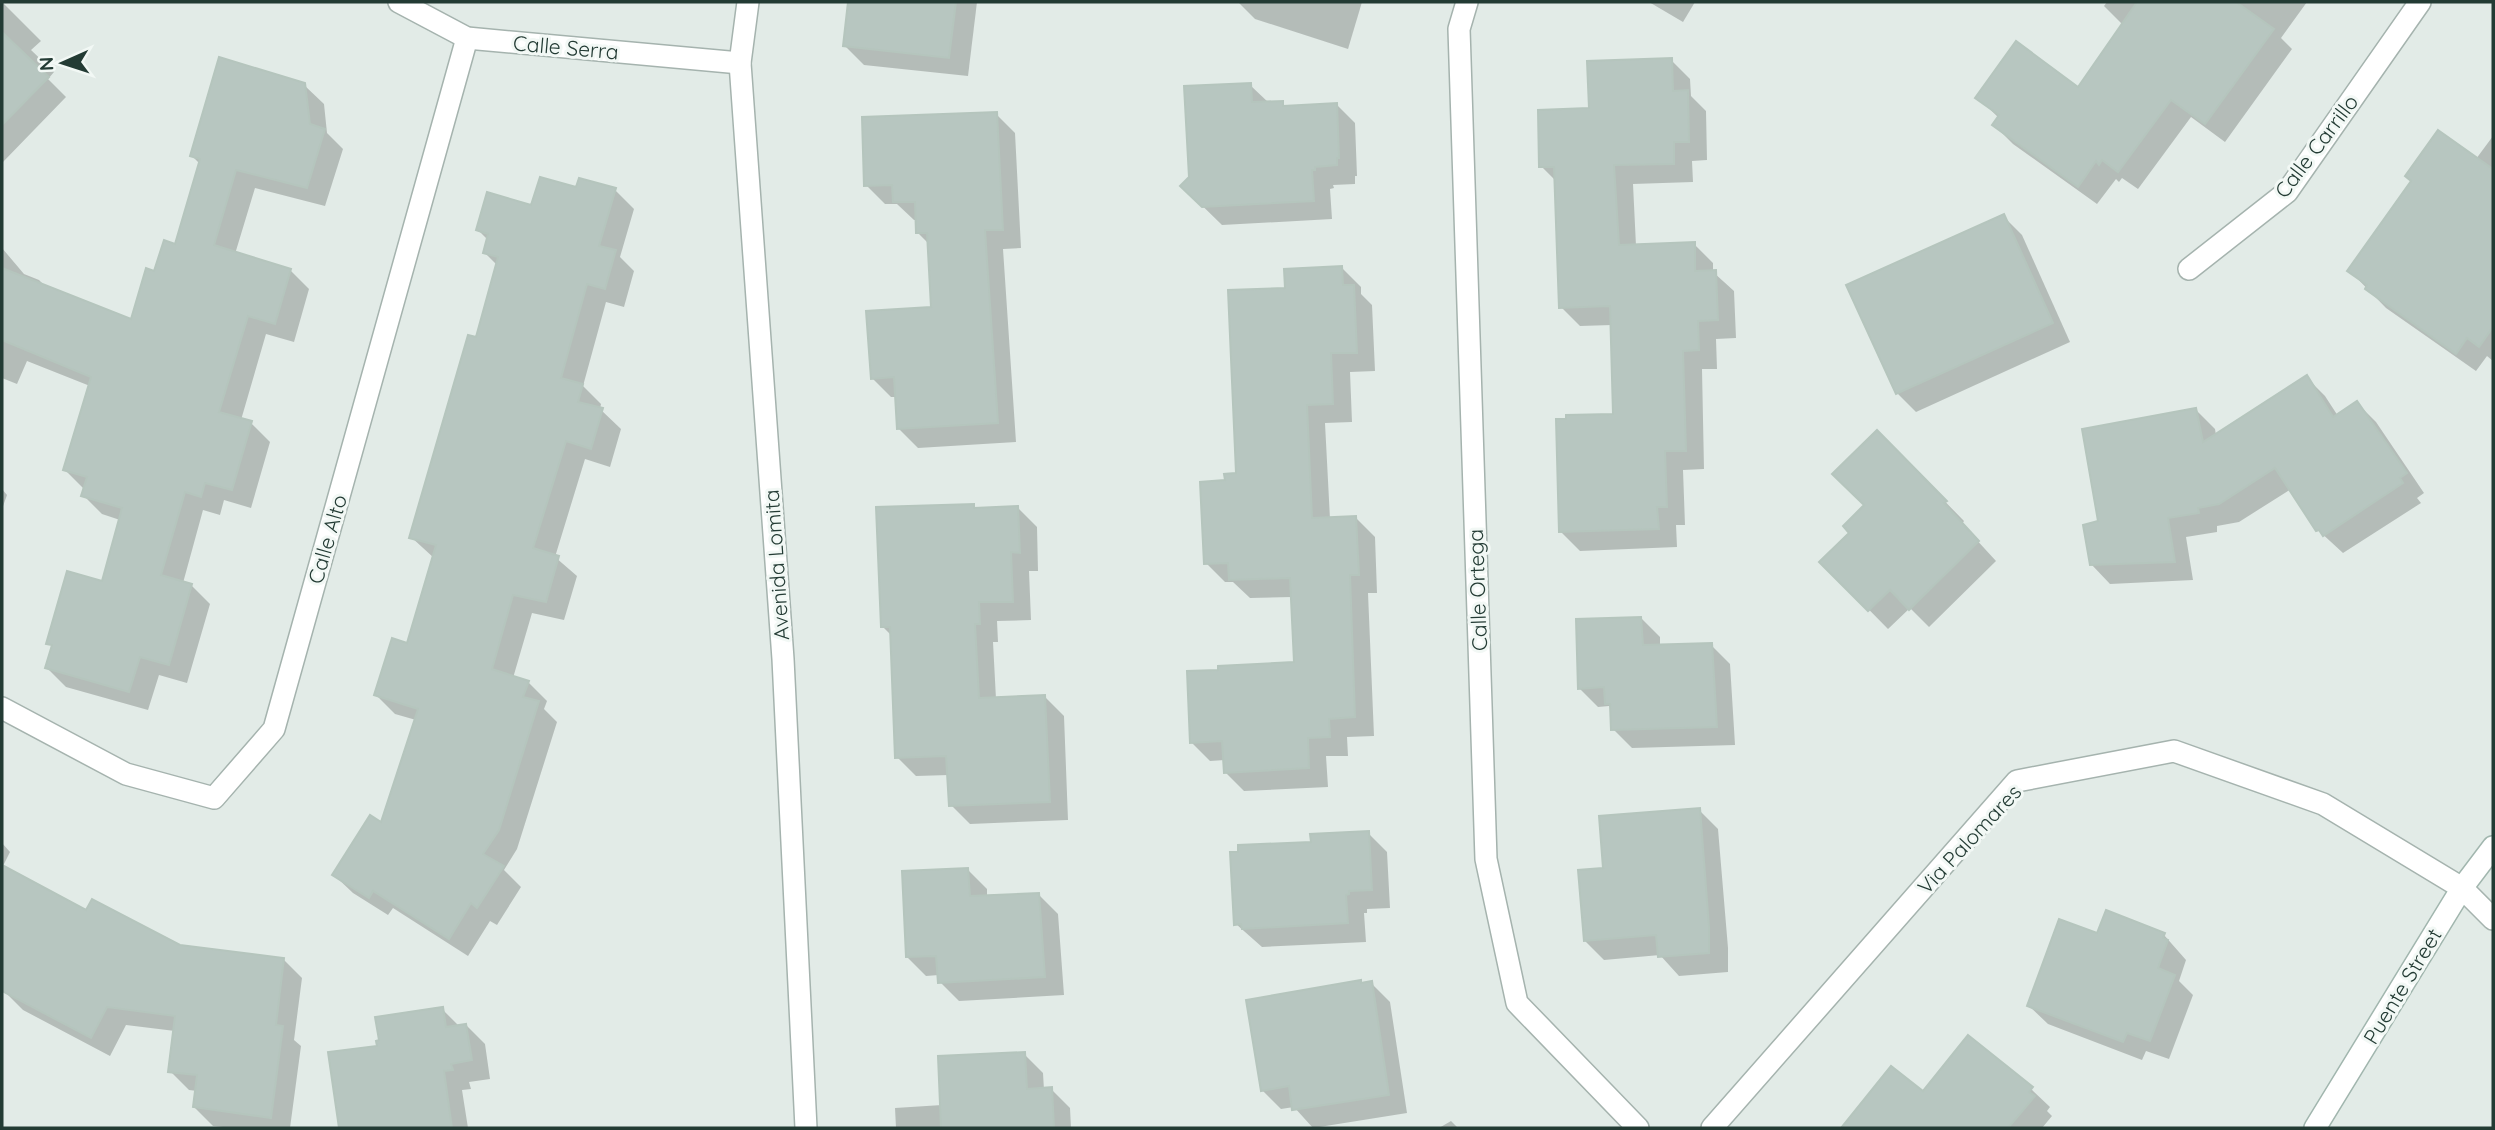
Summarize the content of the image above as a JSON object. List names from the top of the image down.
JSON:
{
  "streets": {
    "street": [
      "Calle Serra",
      "Calle Carrillo",
      "Calle Alto",
      "Avenida Lomita",
      "Calle Ortega",
      "Via Palomares",
      "Puente Street"
    ]
  },
  "crossings": [
    ["Calle Serra", "Calle Alto"],
    ["Calle Serra", "Avenida Lomita"],
    ["Via Palomares", "Puente Street"]
  ],
  "north": "left"
}
